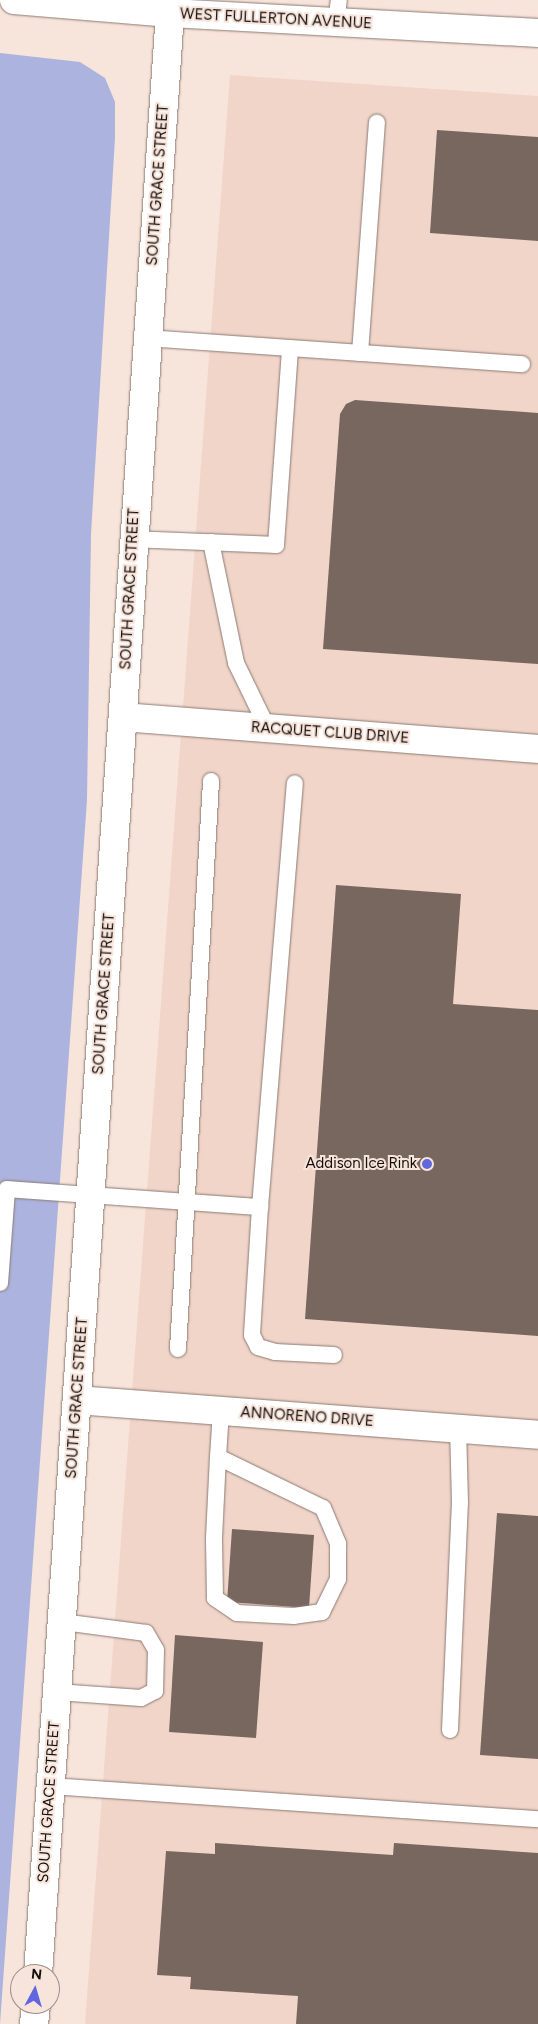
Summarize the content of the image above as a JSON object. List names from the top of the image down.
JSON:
{
  "streets": {
    "street": [
      "WEST FULLERTON AVENUE",
      "SOUTH GRACE STREET",
      "RACQUET CLUB DRIVE",
      "ANNORENO DRIVE"
    ]
  },
  "crossings": [
    ["WEST FULLERTON AVENUE", "SOUTH GRACE STREET"],
    ["SOUTH GRACE STREET", "RACQUET CLUB DRIVE"],
    ["SOUTH GRACE STREET", "ANNORENO DRIVE"]
  ],
  "places": ["Addison Ice Rink"],
  "north": "top"
}
